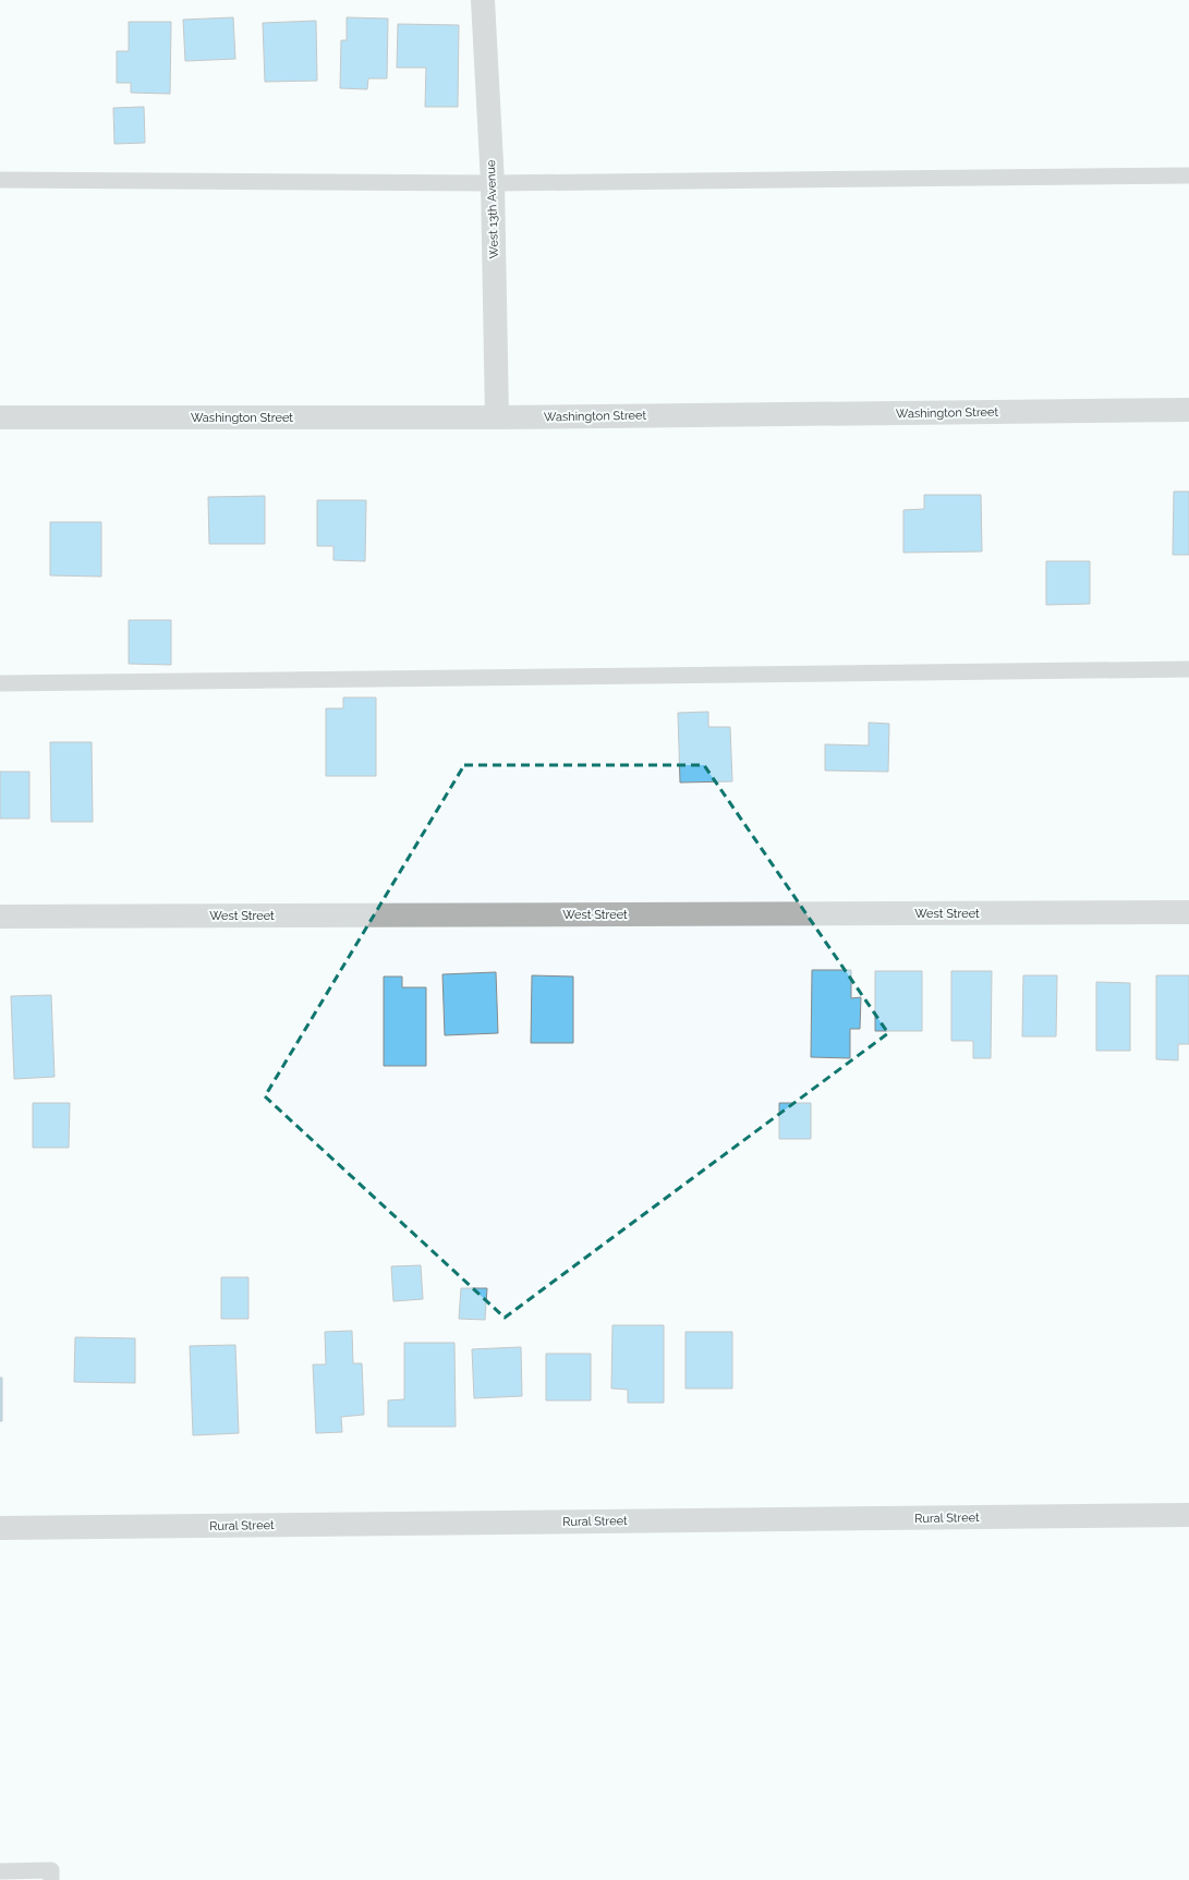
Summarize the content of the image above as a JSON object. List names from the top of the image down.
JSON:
{
  "streets": {
    "street": [
      "West 13th Avenue",
      "Washington Street",
      "West Street",
      "Rural Street"
    ]
  },
  "crossings": [
    ["West 13th Avenue", "Washington Street"]
  ]
}
